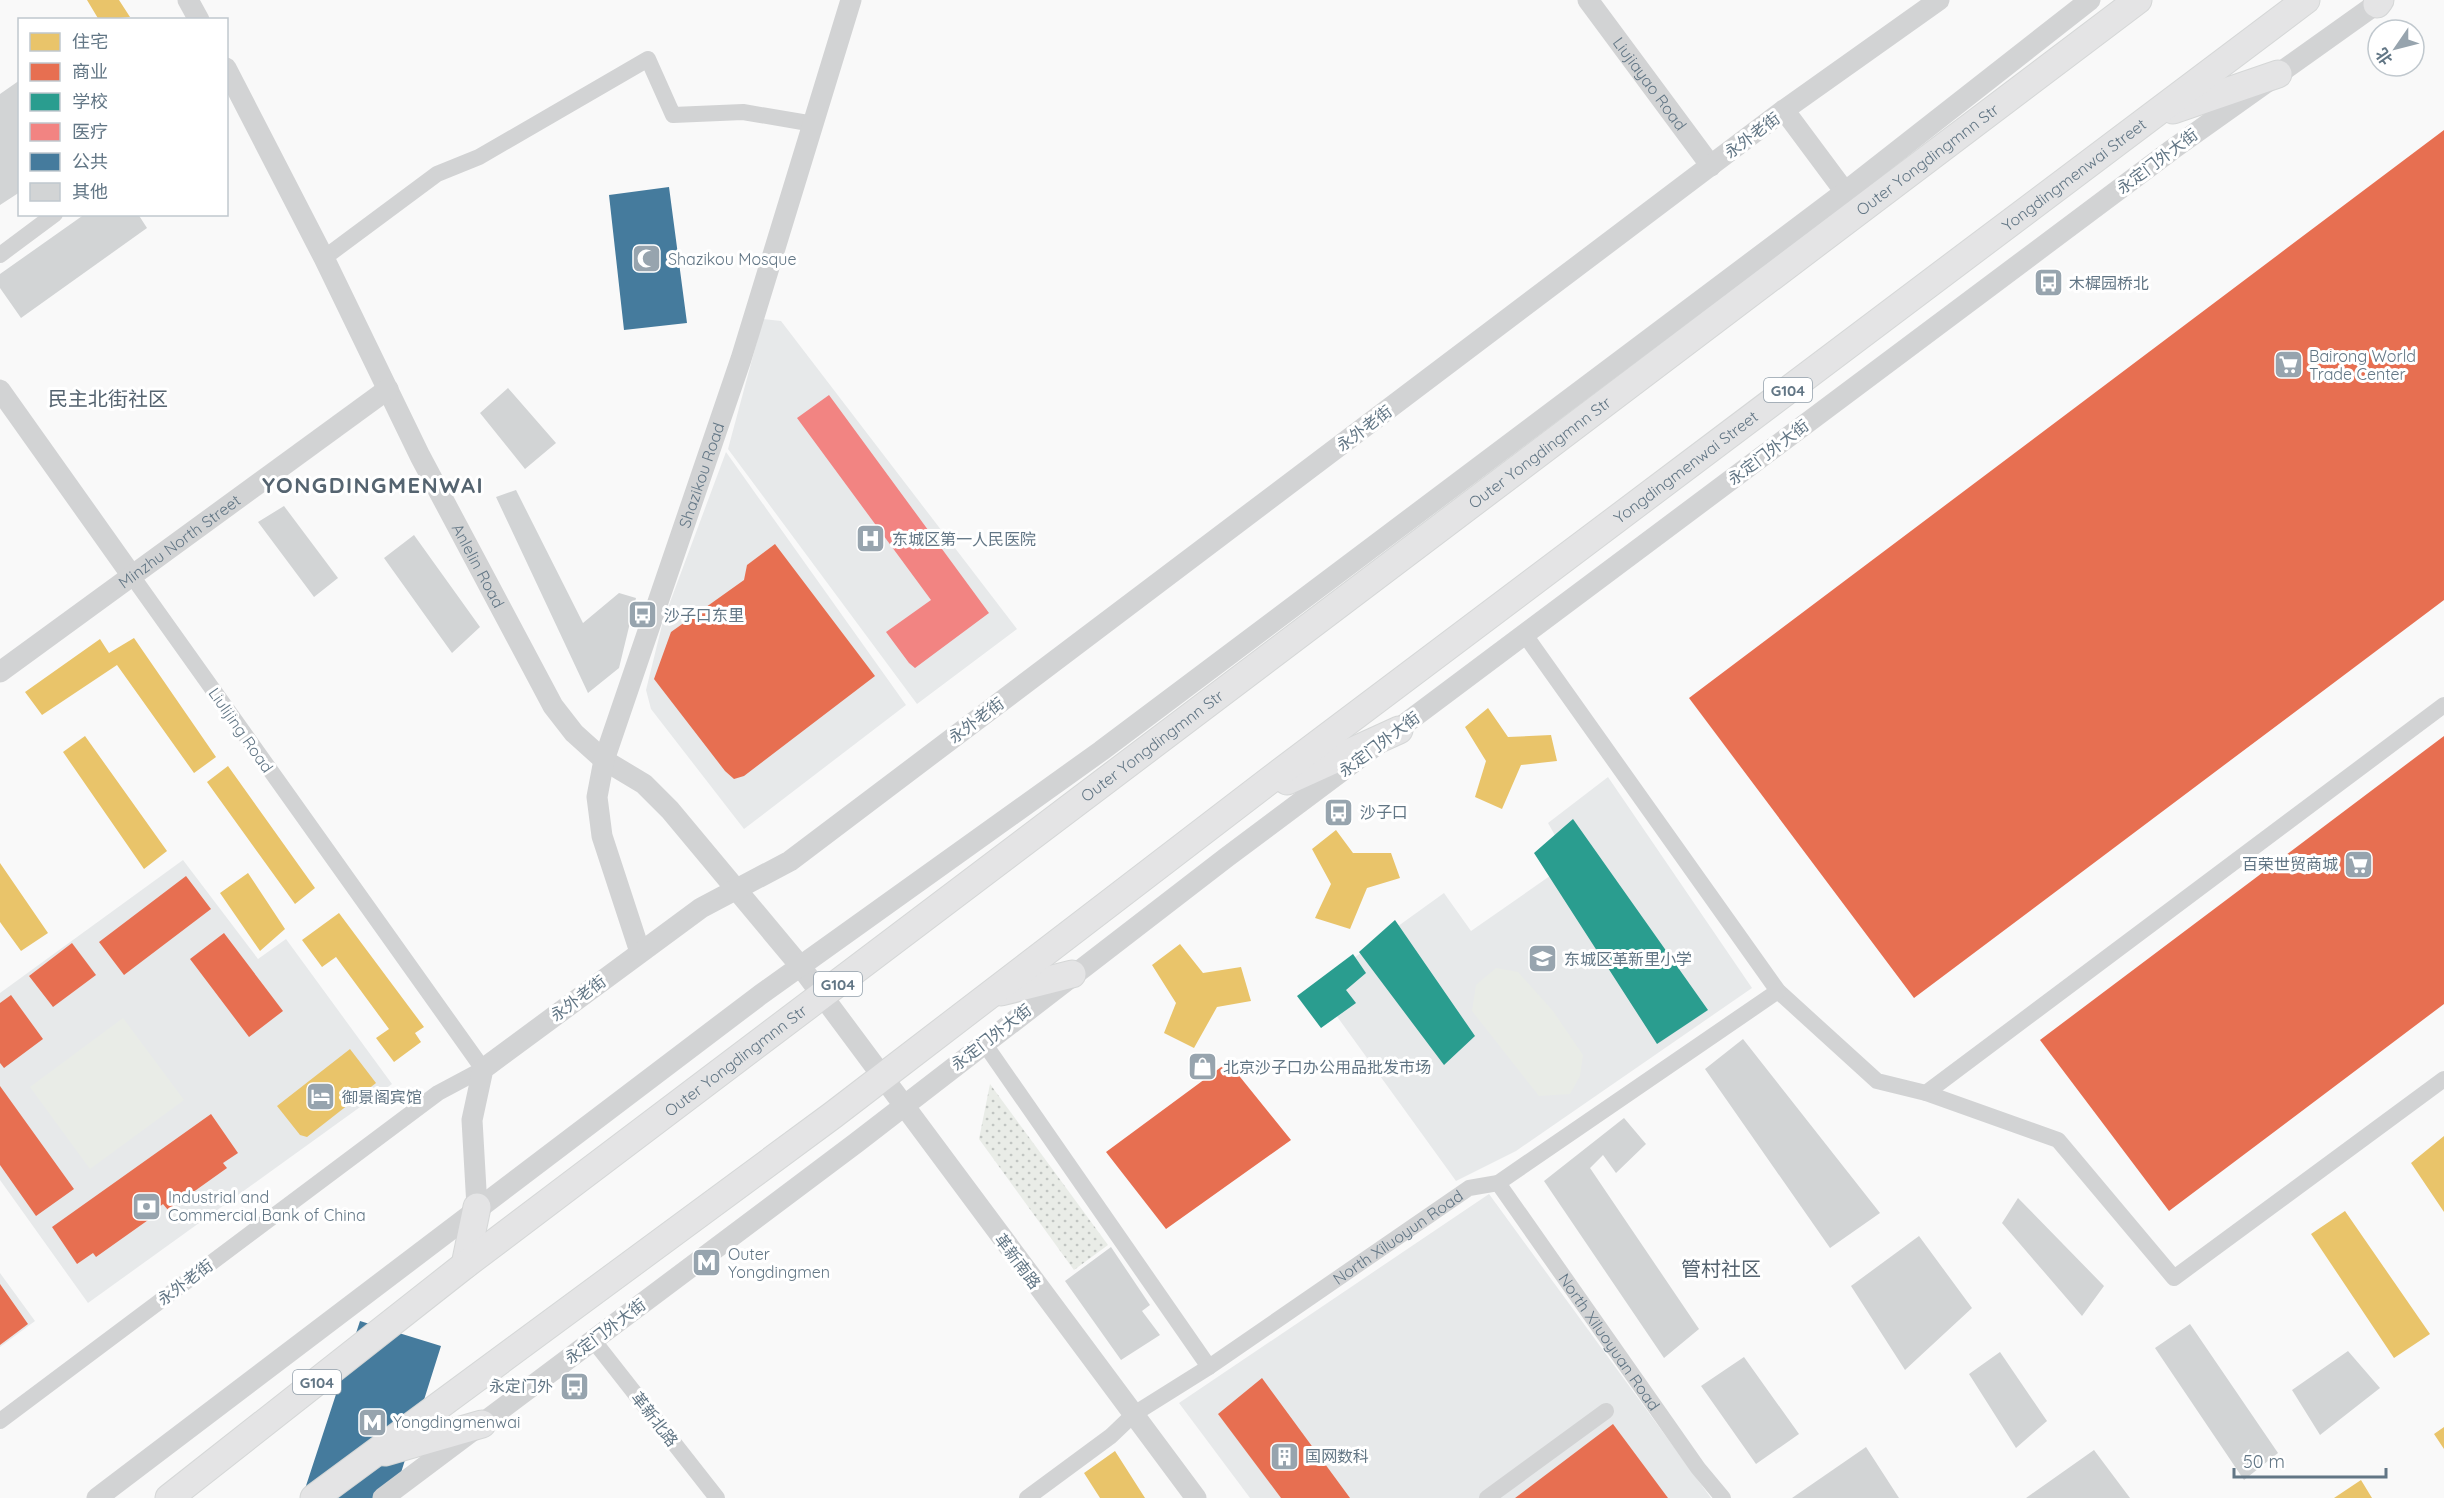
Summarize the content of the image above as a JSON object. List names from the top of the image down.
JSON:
{
  "streets": {
    "highway": [
      "Outer Yongdingmnn Str",
      "永定门外大街",
      "Yongdingmenwai Street",
      "G104"
    ],
    "street": [
      "Liujiayao Road",
      "永外老街",
      "Shazikou Road",
      "Minzhu North Street",
      "Anlelin Road",
      "Liulijing Road",
      "North Xiluoyun Road",
      "革新南路",
      "North Xiluoyuan Road",
      "革新北路"
    ]
  },
  "crossings": [
    ["Liujiayao Road", "永外老街"],
    ["永外老街", "Shazikou Road"],
    ["永外老街", "Anlelin Road"],
    ["永外老街", "Liulijing Road"],
    ["Outer Yongdingmnn Str", "Anlelin Road"],
    ["永定门外大街", "Yongdingmenwai Street"],
    ["永定门外大街", "Anlelin Road"],
    ["永定门外大街", "革新南路"],
    ["永定门外大街", "革新北路"],
    ["Shazikou Road", "Anlelin Road"],
    ["Minzhu North Street", "Anlelin Road"],
    ["Minzhu North Street", "Liulijing Road"],
    ["Anlelin Road", "革新南路"],
    ["North Xiluoyun Road", "革新南路"],
    ["North Xiluoyun Road", "North Xiluoyuan Road"]
  ],
  "districts": ["民主北街社区", "YONGDINGMENWAI", "管村社区"],
  "places": {
    "mosque": ["Shazikou Mosque"],
    "bus stop": [
      "木樨园桥北",
      "沙子口东里",
      "沙子口",
      "永定门外"
    ],
    "supermarket": ["Bairong World Trade Center", "百荣世贸商城"],
    "hospital": ["东城区第一人民医院"],
    "school or university": ["东城区革新里小学"],
    "shop": ["北京沙子口办公用品批发市场"],
    "hotel": ["御景阁宾馆"],
    "bank": ["Industrial and Commercial Bank of China"],
    "metro station": ["Outer Yongdingmen", "Yongdingmenwai"],
    "building": ["国网数科"]
  },
  "legend": [
    "住宅",
    "商业",
    "学校",
    "医疗",
    "公共",
    "其他"
  ],
  "scale_bar": "50 m",
  "north": "bottom left"
}
